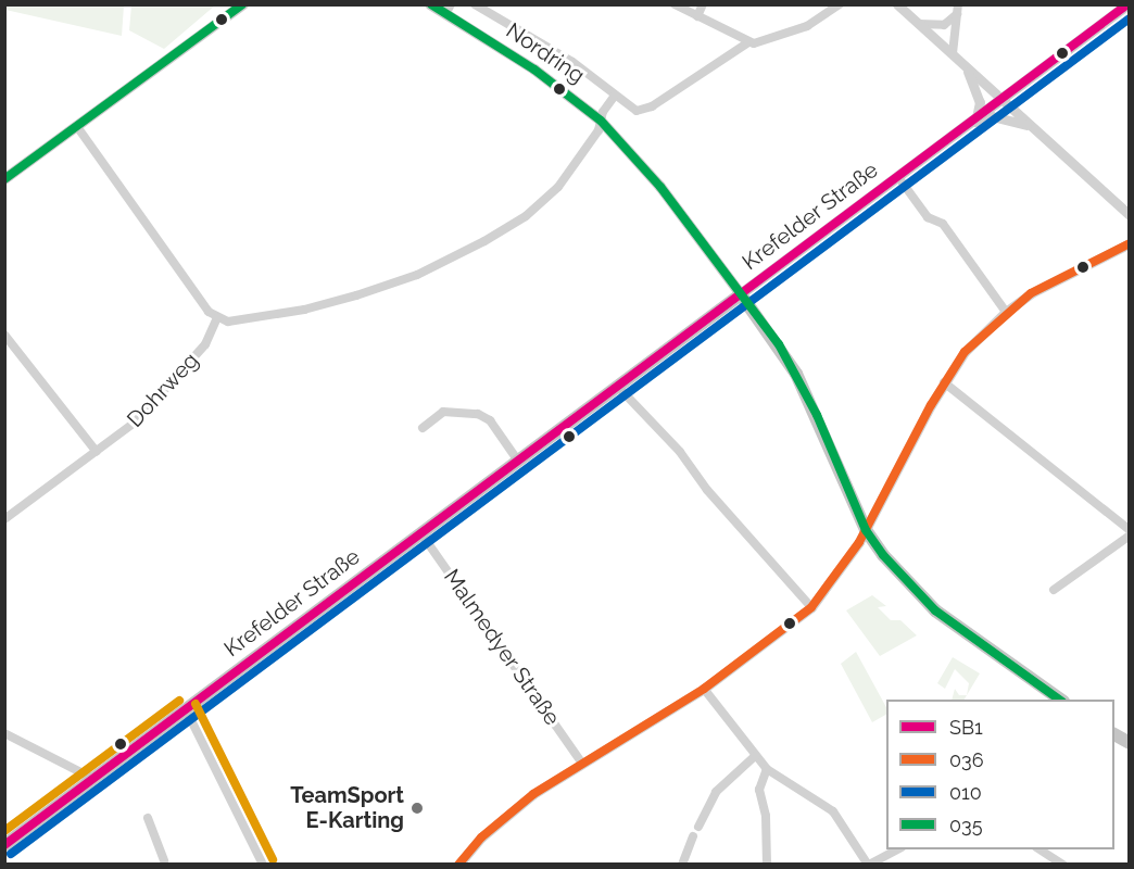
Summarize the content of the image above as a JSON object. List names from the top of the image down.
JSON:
{
  "streets": {
    "main road": ["Nordring", "Krefelder Straße"],
    "street": ["Dohrweg", "Malmedyer Straße"]
  },
  "crossings": [
    ["Nordring", "Krefelder Straße"],
    ["Krefelder Straße", "Malmedyer Straße"]
  ],
  "places": ["TeamSport E-Karting"],
  "lines": [
    "transit line SB1",
    "transit line 035",
    "transit line 010",
    "transit line 036"
  ],
  "legend": [
    "SB1",
    "036",
    "010",
    "035"
  ]
}
